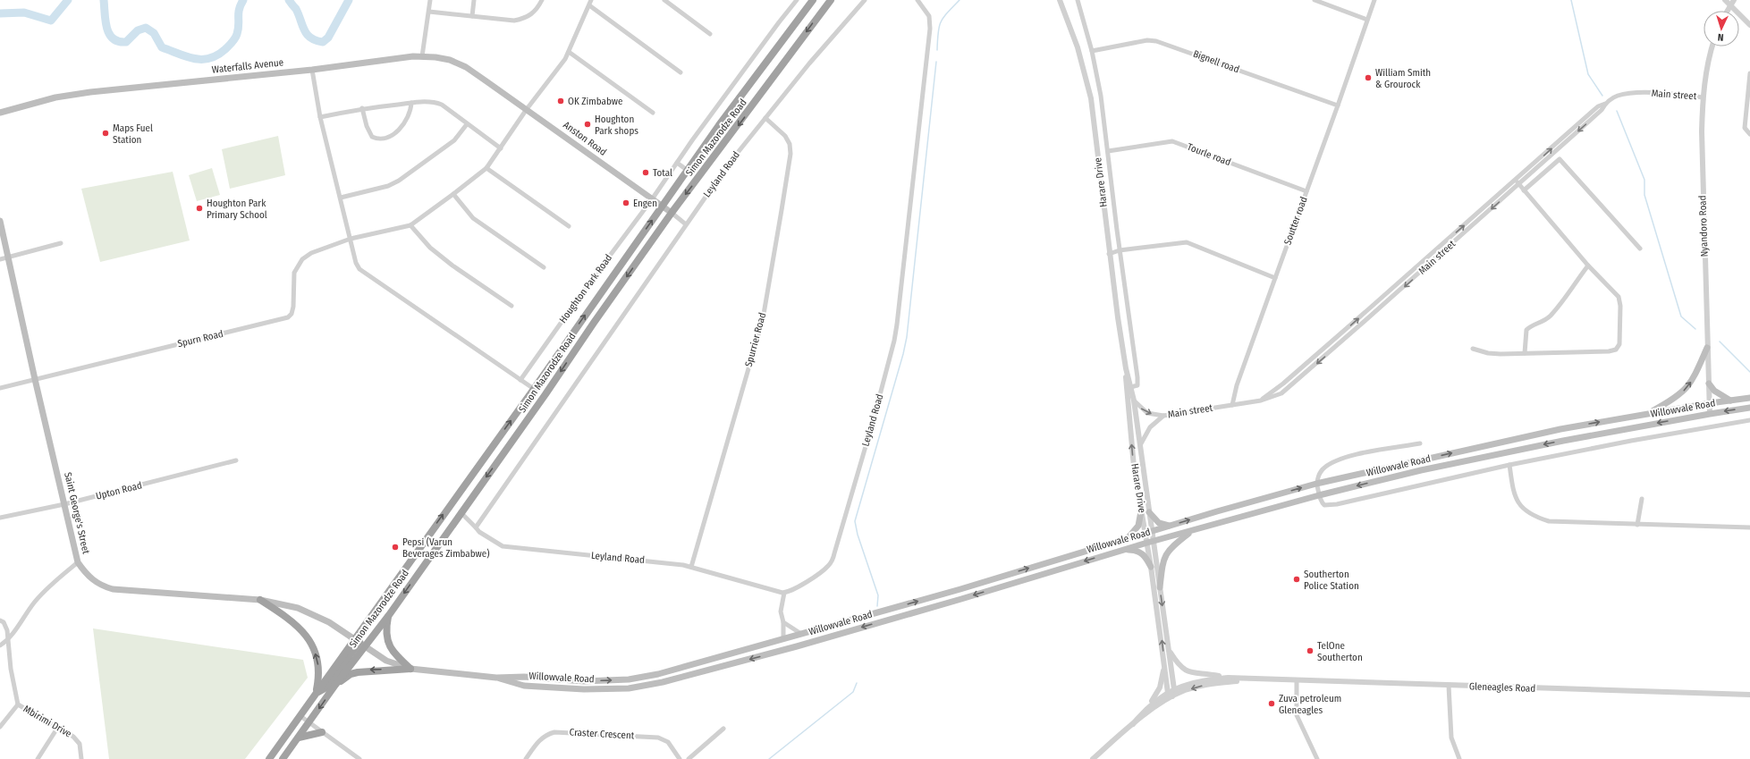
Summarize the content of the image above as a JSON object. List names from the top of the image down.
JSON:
{
  "streets": {
    "highway": ["Simon Mazorodze Road"],
    "main road": [
      "Waterfalls Avenue",
      "Anston Road",
      "Willowvale Road",
      "Saint George's Street"
    ],
    "street": [
      "Bignell road",
      "Main street",
      "Tourle road",
      "Leyland Road",
      "Harare Drive",
      "Soutter road",
      "Nyandoro Road",
      "Houghton Park Road",
      "Spurn Road",
      "Spurrier Road",
      "Upton Road",
      "Gleneagles Road",
      "Mbirimi Drive",
      "Craster Crescent"
    ]
  },
  "crossings": [
    ["Bignell road", "Soutter road"],
    ["Waterfalls Avenue", "Anston Road"],
    ["Main street", "Harare Drive"],
    ["Main street", "Soutter road"],
    ["Main street", "Nyandoro Road"],
    ["Simon Mazorodze Road", "Anston Road"],
    ["Simon Mazorodze Road", "Willowvale Road"],
    ["Simon Mazorodze Road", "Saint George's Street"],
    ["Anston Road", "Houghton Park Road"],
    ["Tourle road", "Soutter road"],
    ["Leyland Road", "Spurrier Road"],
    ["Harare Drive", "Willowvale Road"],
    ["Harare Drive", "Gleneagles Road"],
    ["Nyandoro Road", "Willowvale Road"],
    ["Spurn Road", "Saint George's Street"],
    ["Willowvale Road", "Saint George's Street"],
    ["Upton Road", "Saint George's Street"]
  ],
  "places": [
    "William Smith & Grourock",
    "OK Zimbabwe",
    "Houghton Park shops",
    "Maps Fuel Station",
    "Total",
    "Engen",
    "Houghton Park Primary School",
    "Pepsi (Varun Beverages Zimbabwe)",
    "Southerton Police Station",
    "TelOne Southerton",
    "Zuva petroleum Gleneagles"
  ],
  "north": "bottom"
}
